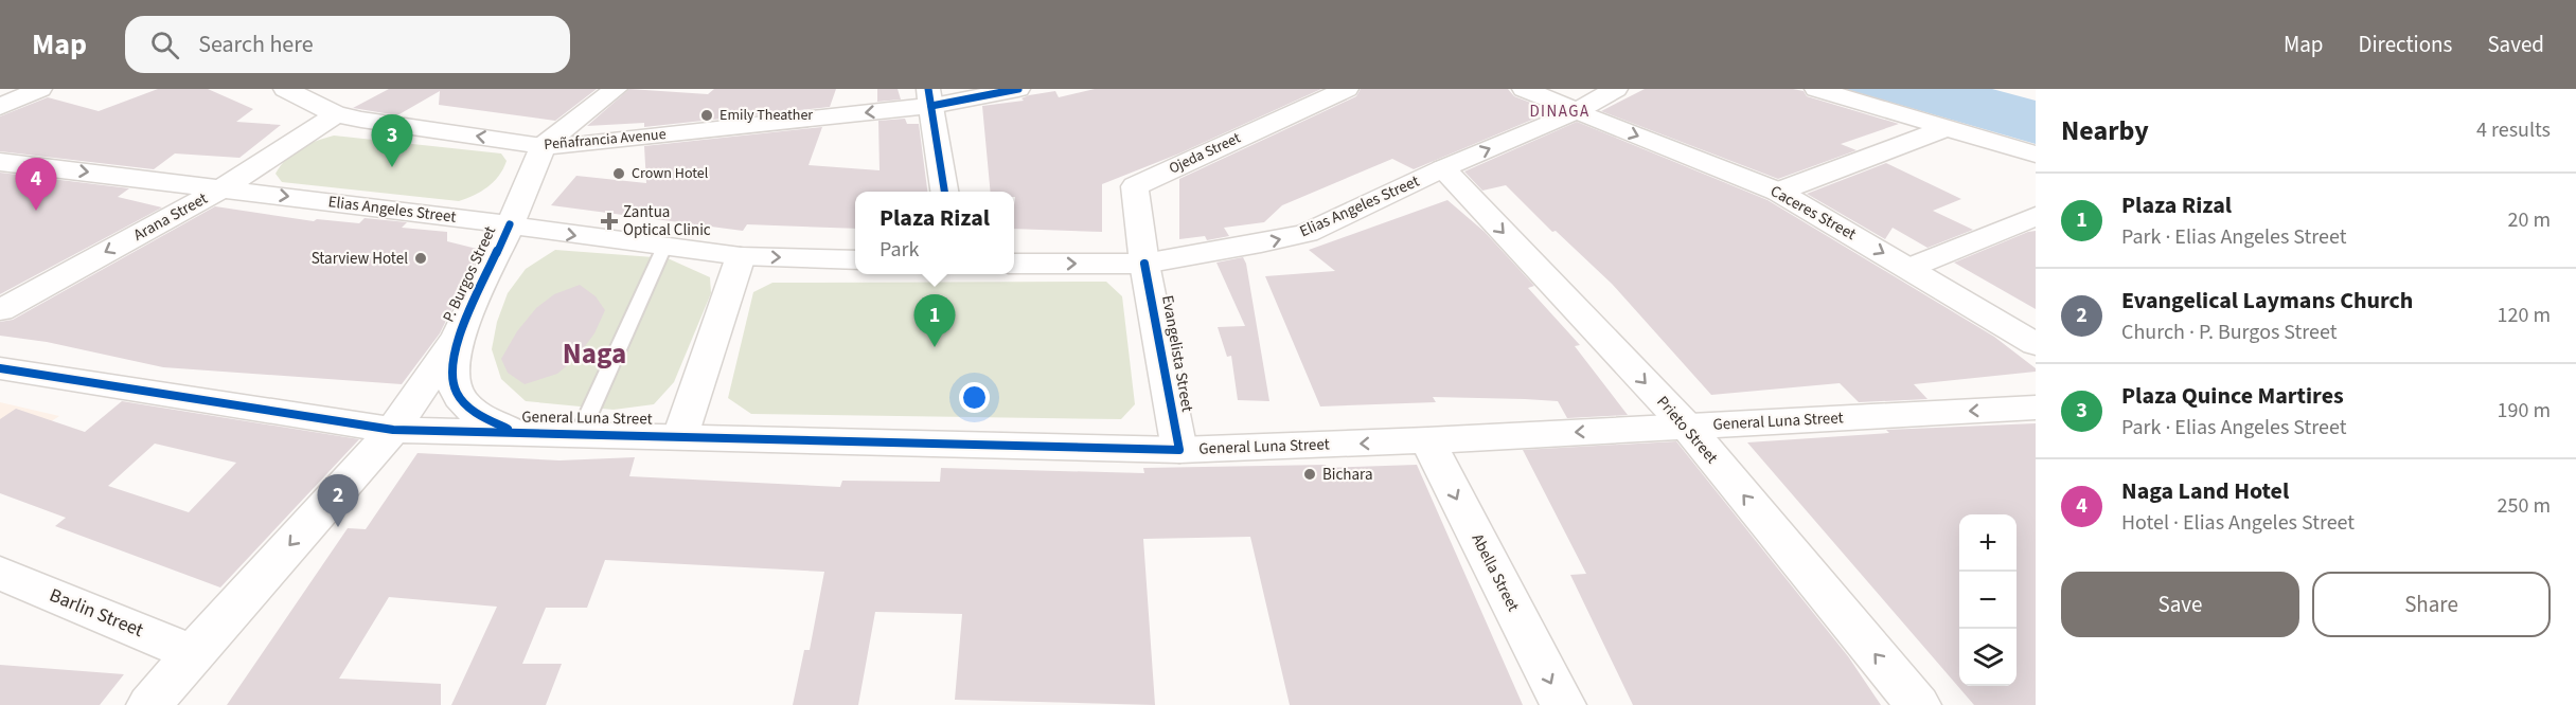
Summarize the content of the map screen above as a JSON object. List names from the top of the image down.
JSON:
{
  "streets": {
    "main road": [
      "Peñafrancia Avenue",
      "Ojeda Street",
      "Elias Angeles Street",
      "Caceres Street",
      "Arana Street",
      "P. Burgos Street",
      "Evangelista Street",
      "General Luna Street",
      "Prieto Street",
      "Abella Street",
      "Barlin Street"
    ]
  },
  "crossings": [
    ["Peñafrancia Avenue", "Arana Street"],
    ["Peñafrancia Avenue", "P. Burgos Street"],
    ["Ojeda Street", "Elias Angeles Street"],
    ["Ojeda Street", "Evangelista Street"],
    ["Elias Angeles Street", "Caceres Street"],
    ["Elias Angeles Street", "Arana Street"],
    ["Elias Angeles Street", "P. Burgos Street"],
    ["Elias Angeles Street", "Evangelista Street"],
    ["Elias Angeles Street", "Prieto Street"],
    ["P. Burgos Street", "General Luna Street"],
    ["P. Burgos Street", "Barlin Street"],
    ["Evangelista Street", "General Luna Street"],
    ["General Luna Street", "Prieto Street"],
    ["General Luna Street", "Abella Street"]
  ],
  "one_way": [
    "Peñafrancia Avenue",
    "Elias Angeles Street",
    "Arana Street",
    "P. Burgos Street",
    "Abella Street"
  ],
  "districts": ["DINAGA", "Naga"],
  "places": {
    "other": [
      "Emily Theather",
      "Crown Hotel",
      "Starview Hotel",
      "Bichara"
    ],
    "health": ["Zantua Optical Clinic"]
  },
  "page": {
    "header": "Map",
    "search": "Search here",
    "nav": ["Map", "Directions", "Saved"],
    "heading": ["Nearby", "4 results"],
    "pins": [
      "3",
      "4",
      "1",
      "2"
    ],
    "list": [
      {
        "mark": "1",
        "name": "Plaza Rizal",
        "note": "Park · Elias Angeles Street",
        "value": "20 m"
      },
      {
        "mark": "2",
        "name": "Evangelical Laymans Church",
        "note": "Church · P. Burgos Street",
        "value": "120 m"
      },
      {
        "mark": "3",
        "name": "Plaza Quince Martires",
        "note": "Park · Elias Angeles Street",
        "value": "190 m"
      },
      {
        "mark": "4",
        "name": "Naga Land Hotel",
        "note": "Hotel · Elias Angeles Street",
        "value": "250 m"
      }
    ],
    "popup": ["Plaza Rizal", "Park"],
    "map_buttons": ["+", "−"],
    "buttons": ["Save", "Share"]
  }
}
